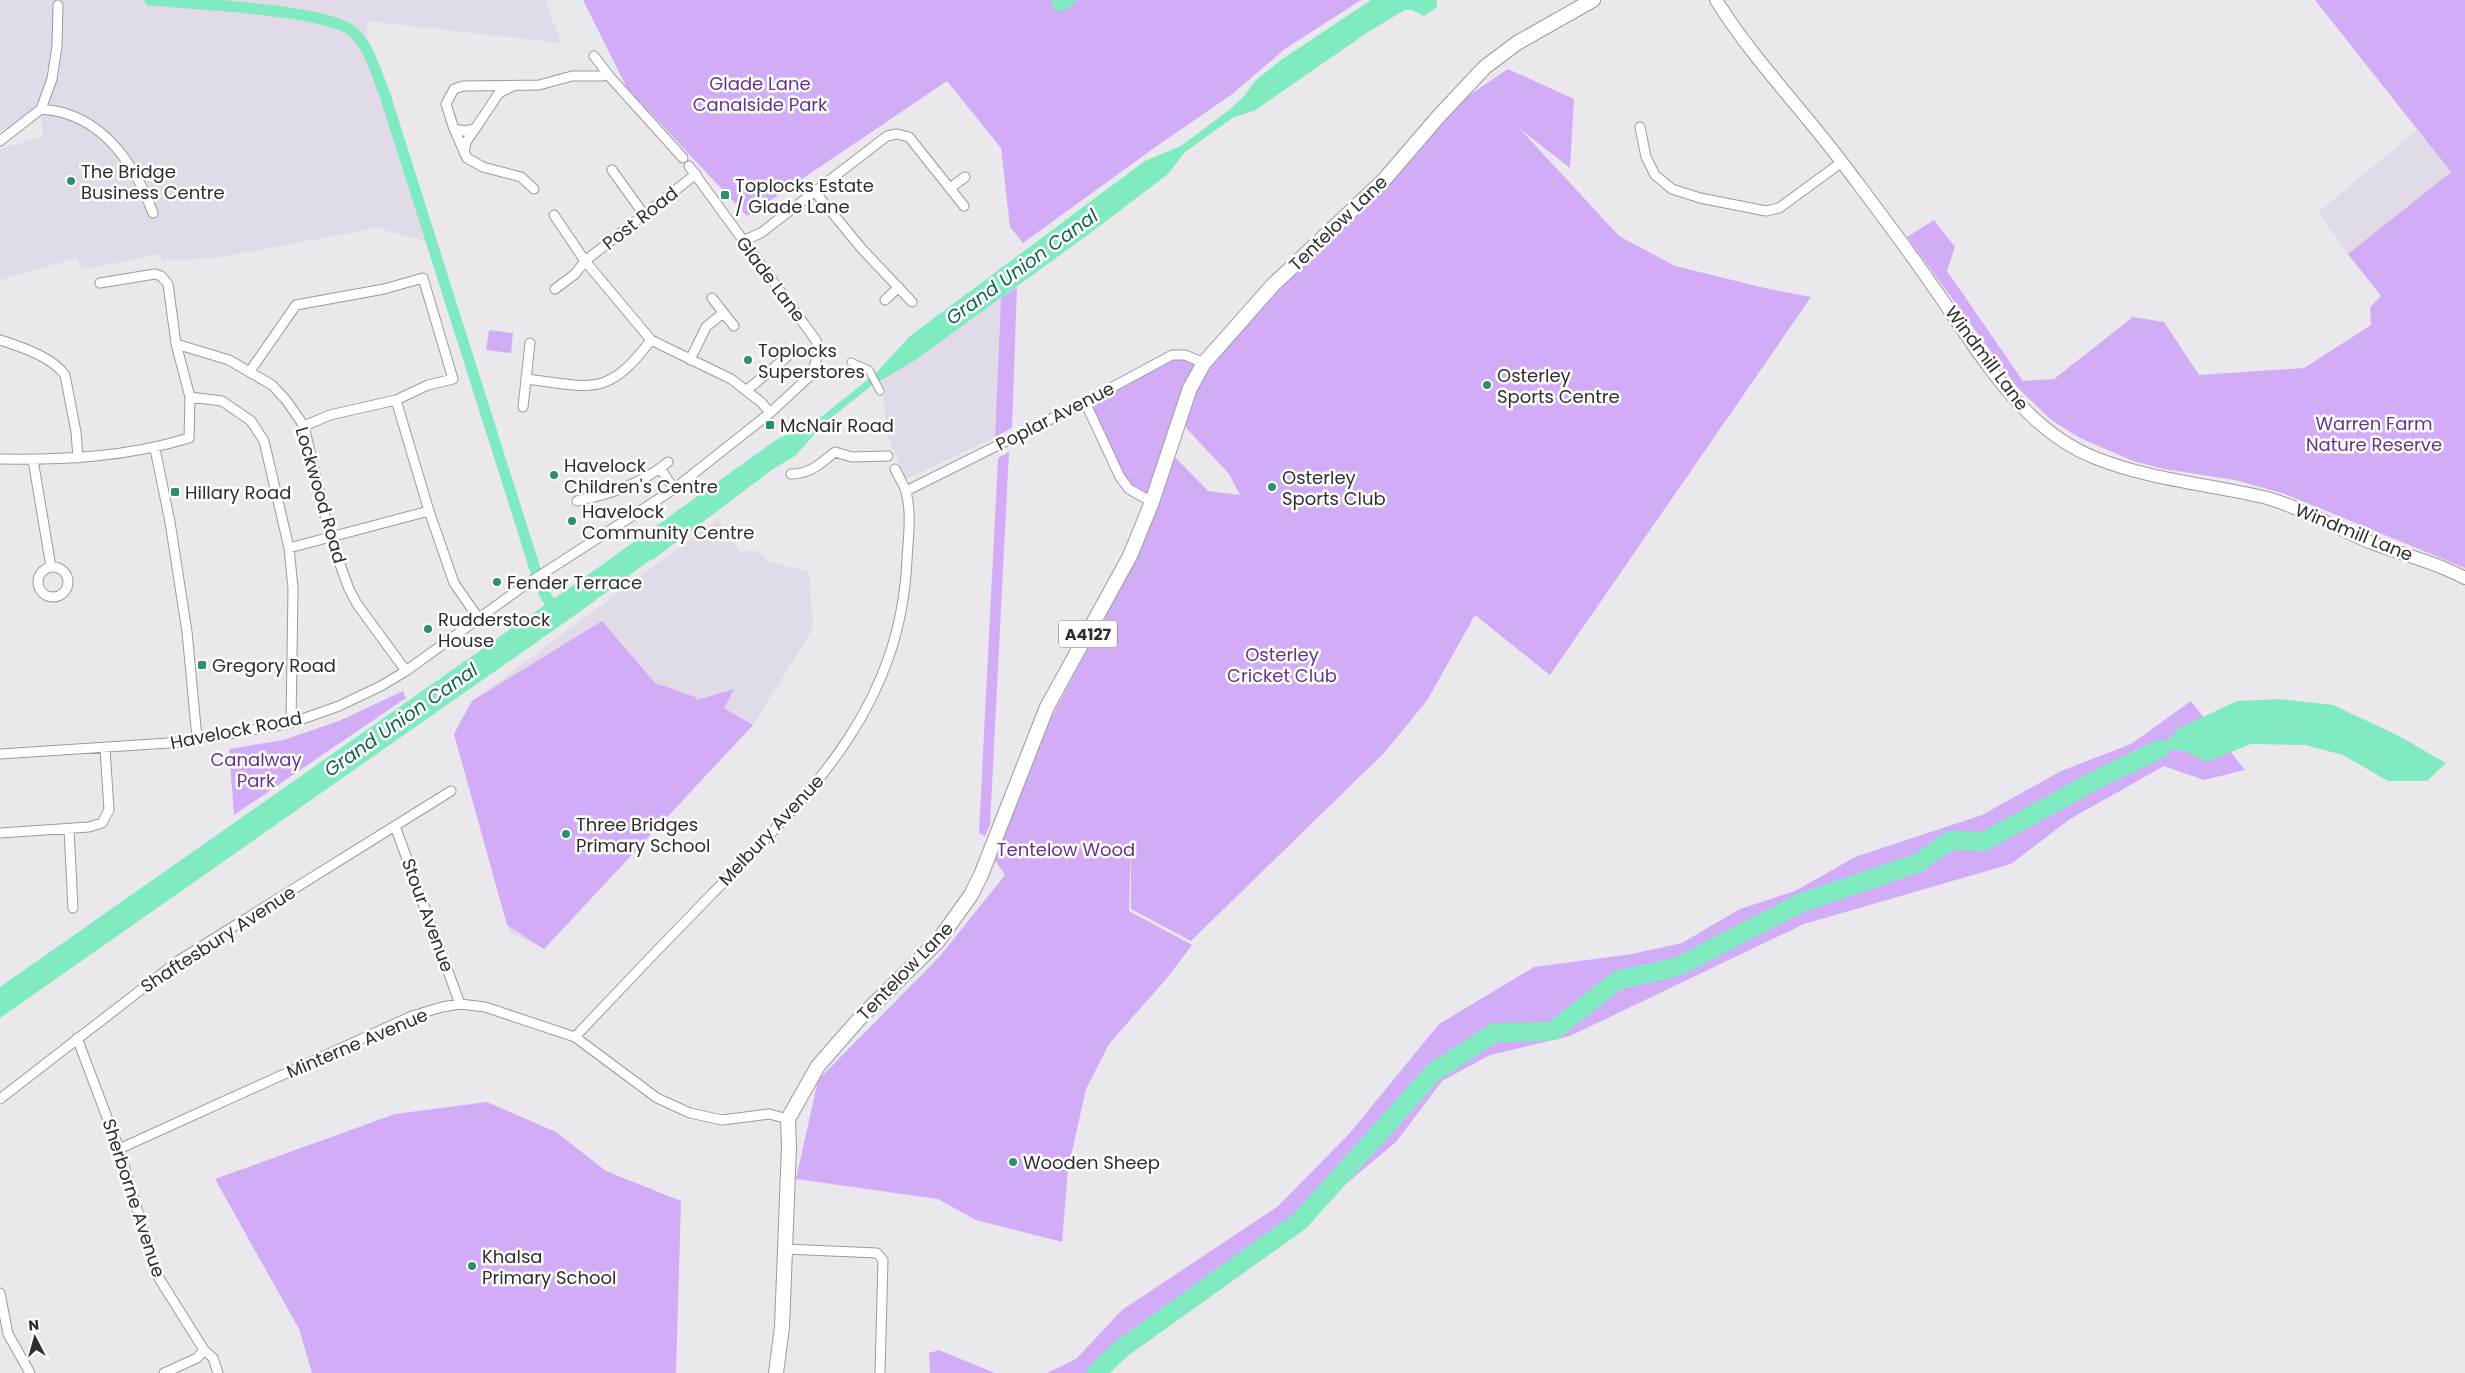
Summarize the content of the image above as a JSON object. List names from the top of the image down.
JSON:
{
  "streets": {
    "main road": ["Tentelow Lane", "Windmill Lane", "A4127"],
    "street": [
      "Post Road",
      "Glade Lane",
      "Poplar Avenue",
      "Lockwood Road",
      "Havelock Road",
      "Melbury Avenue",
      "Stour Avenue",
      "Shaftesbury Avenue",
      "Minterne Avenue",
      "Sherborne Avenue"
    ]
  },
  "crossings": [
    ["Post Road", "Glade Lane"],
    ["Tentelow Lane", "Poplar Avenue"],
    ["Tentelow Lane", "Minterne Avenue"],
    ["Glade Lane", "Havelock Road"],
    ["Poplar Avenue", "Melbury Avenue"],
    ["Lockwood Road", "Havelock Road"],
    ["Melbury Avenue", "Minterne Avenue"],
    ["Stour Avenue", "Shaftesbury Avenue"],
    ["Stour Avenue", "Minterne Avenue"],
    ["Shaftesbury Avenue", "Sherborne Avenue"],
    ["Minterne Avenue", "Sherborne Avenue"]
  ],
  "water": ["Grand Union Canal"],
  "parks": [
    "Glade Lane Canalside Park",
    "Warren Farm Nature Reserve",
    "Osterley Cricket Club",
    "Canalway Park",
    "Tentelow Wood"
  ],
  "places": {
    "other": [
      "The Bridge Business Centre",
      "Toplocks Superstores",
      "Osterley Sports Centre",
      "Havelock Children's Centre",
      "Osterley Sports Club",
      "Havelock Community Centre",
      "Fender Terrace",
      "Rudderstock House",
      "Three Bridges Primary School",
      "Wooden Sheep",
      "Khalsa Primary School"
    ],
    "transit": [
      "Toplocks Estate / Glade Lane",
      "McNair Road",
      "Hillary Road",
      "Gregory Road"
    ]
  },
  "north": "top"
}
